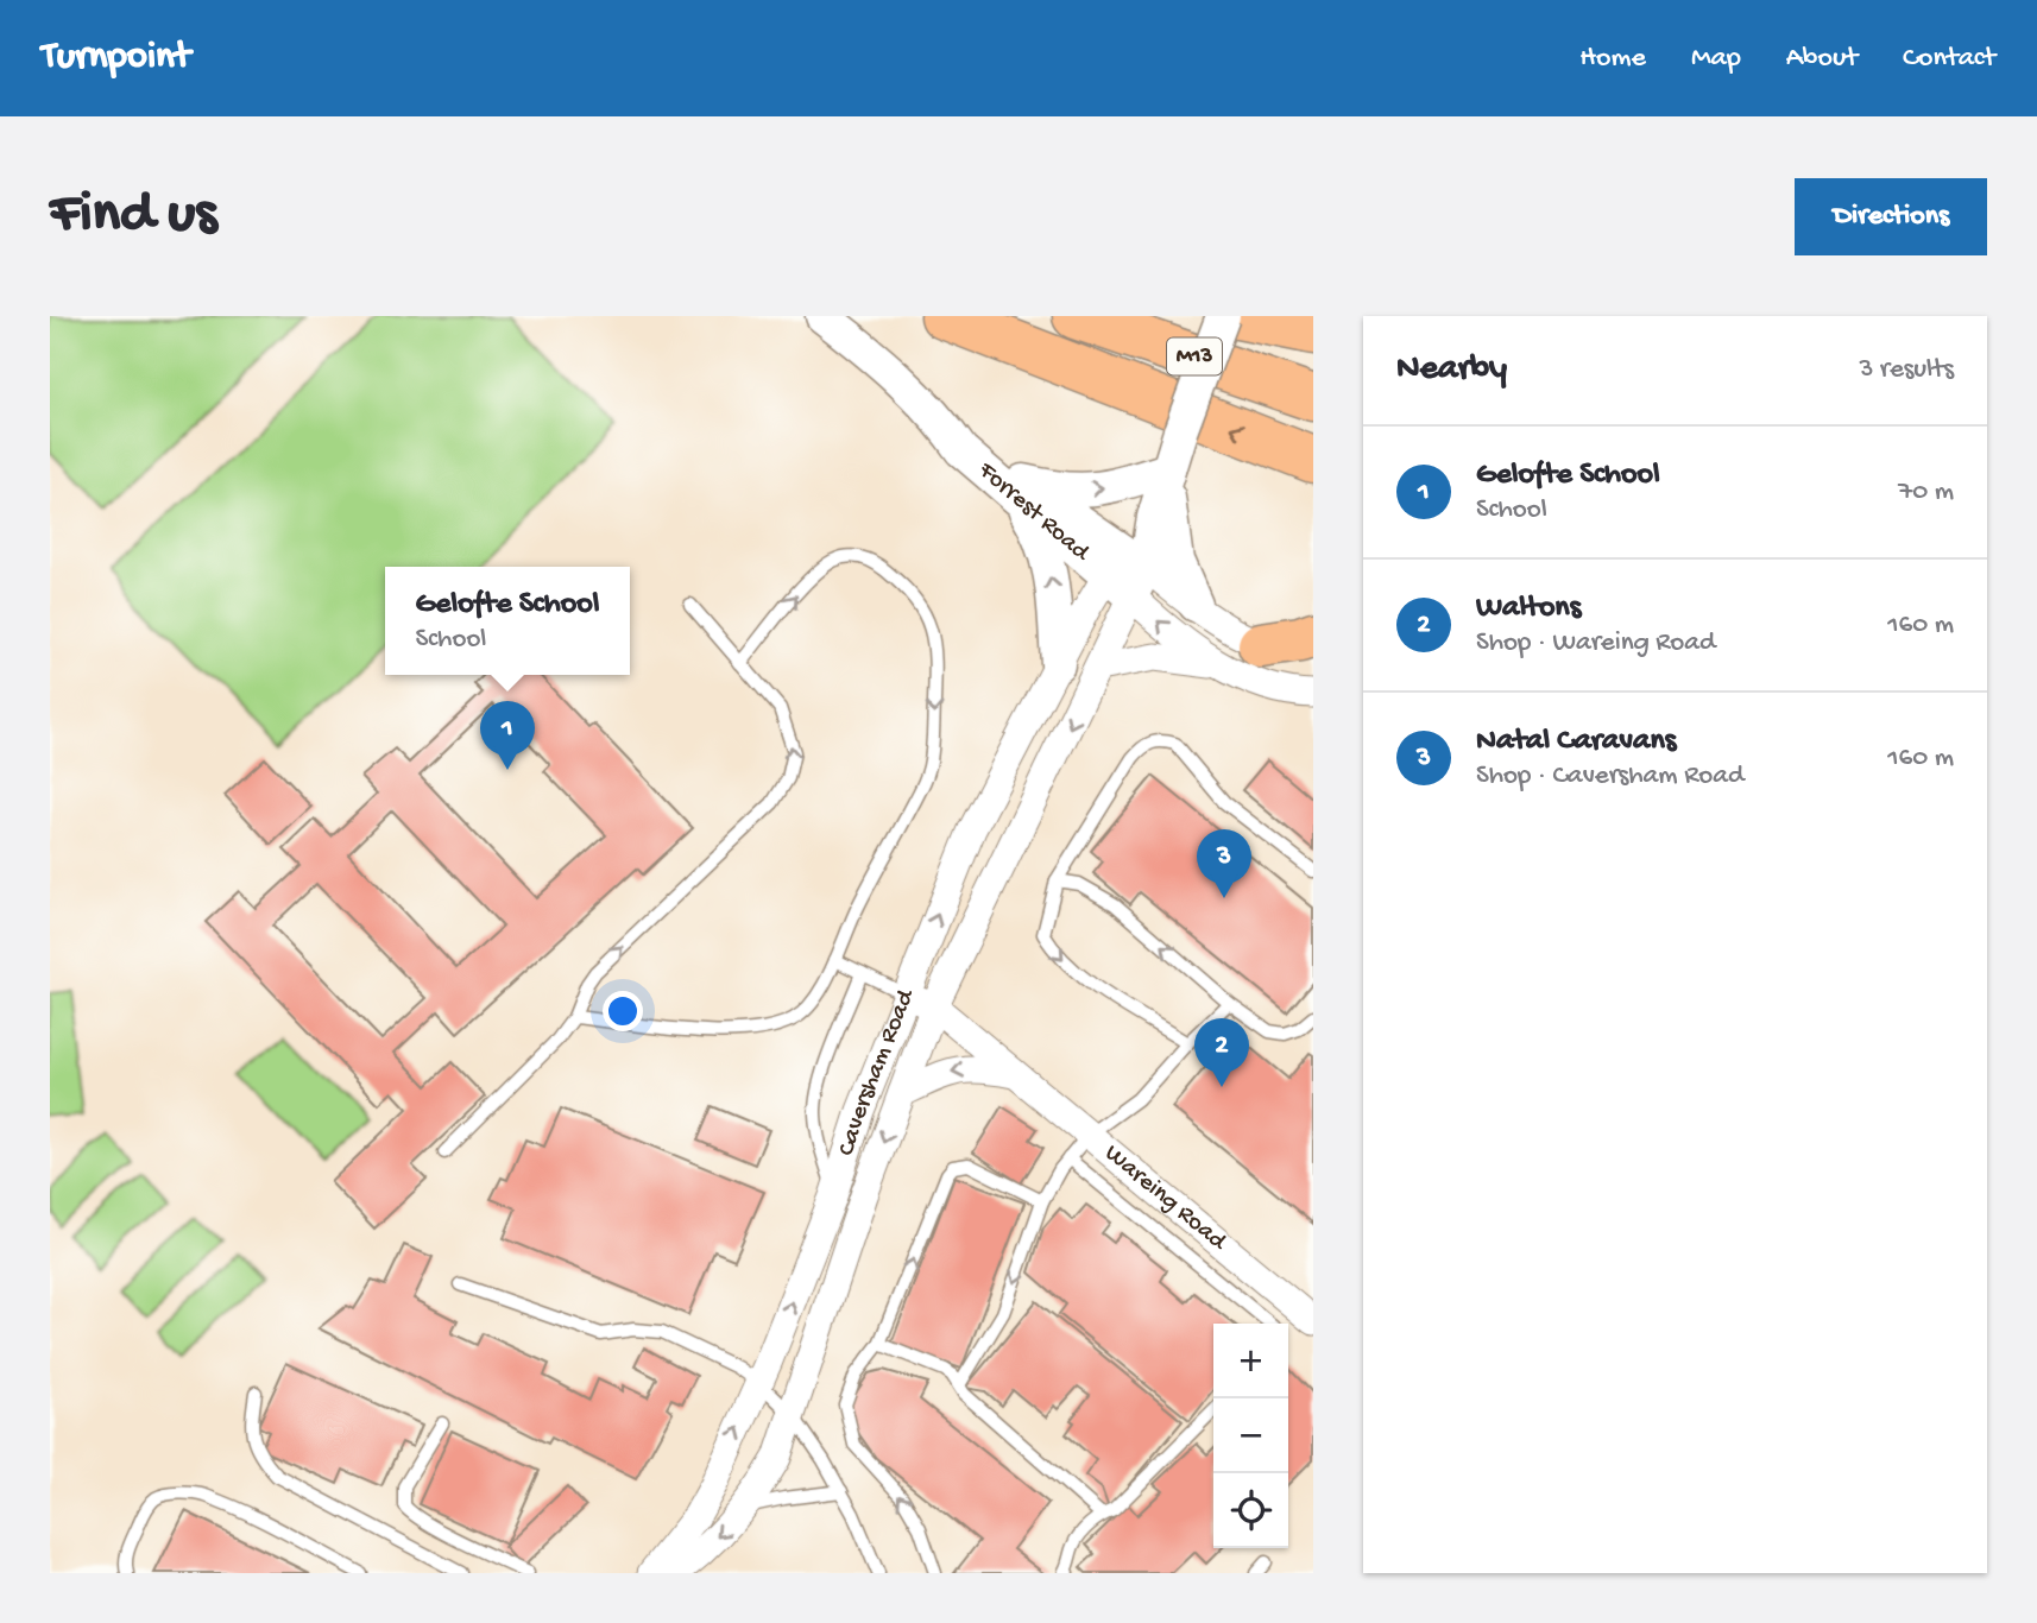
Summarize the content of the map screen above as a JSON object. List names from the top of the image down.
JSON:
{
  "streets": {
    "highway": ["M13"],
    "street": ["Forrest Road", "Caversham Road", "Wareing Road"]
  },
  "crossings": [
    ["Forrest Road", "Caversham Road"],
    ["Caversham Road", "Wareing Road"]
  ],
  "page": {
    "header": "Turnpoint",
    "nav": [
      "Home",
      "Map",
      "About",
      "Contact"
    ],
    "buttons": "Directions",
    "title": "Find us",
    "heading": ["Nearby", "3 results"],
    "list": [
      {
        "mark": "1",
        "name": "Gelofte School",
        "note": "School",
        "value": "70 m"
      },
      {
        "mark": "2",
        "name": "Waltons",
        "note": "Shop · Wareing Road",
        "value": "160 m"
      },
      {
        "mark": "3",
        "name": "Natal Caravans",
        "note": "Shop · Caversham Road",
        "value": "160 m"
      }
    ],
    "popup": ["Gelofte School", "School"],
    "pins": ["1", "3", "2"],
    "map_buttons": ["+", "−"]
  }
}
